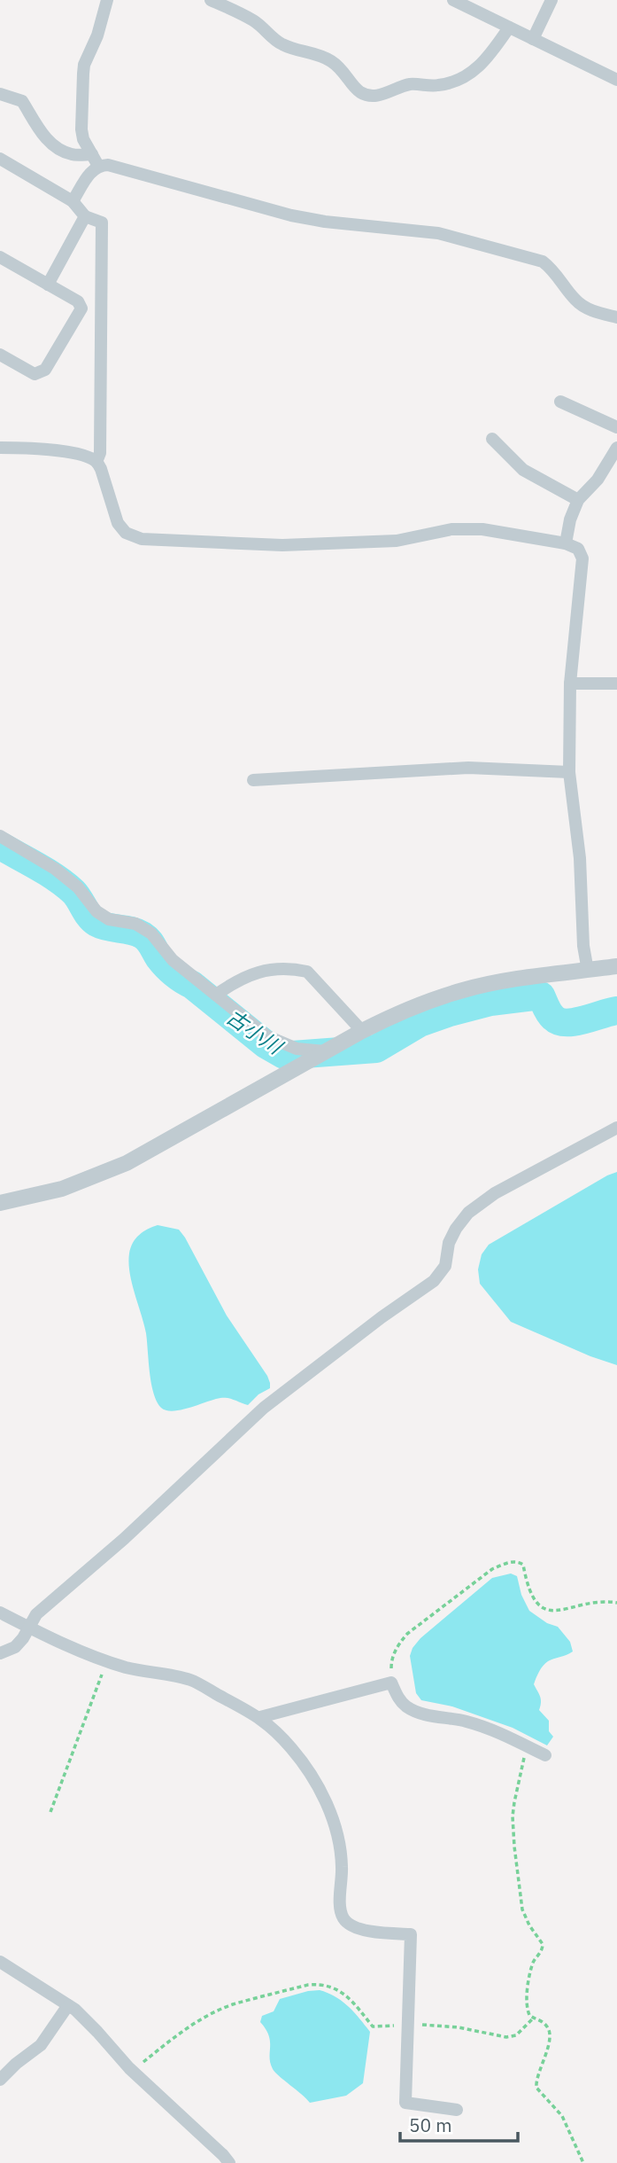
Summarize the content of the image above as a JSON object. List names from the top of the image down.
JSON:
{
  "water": ["古小川"],
  "scale_bar": "50 m"
}
